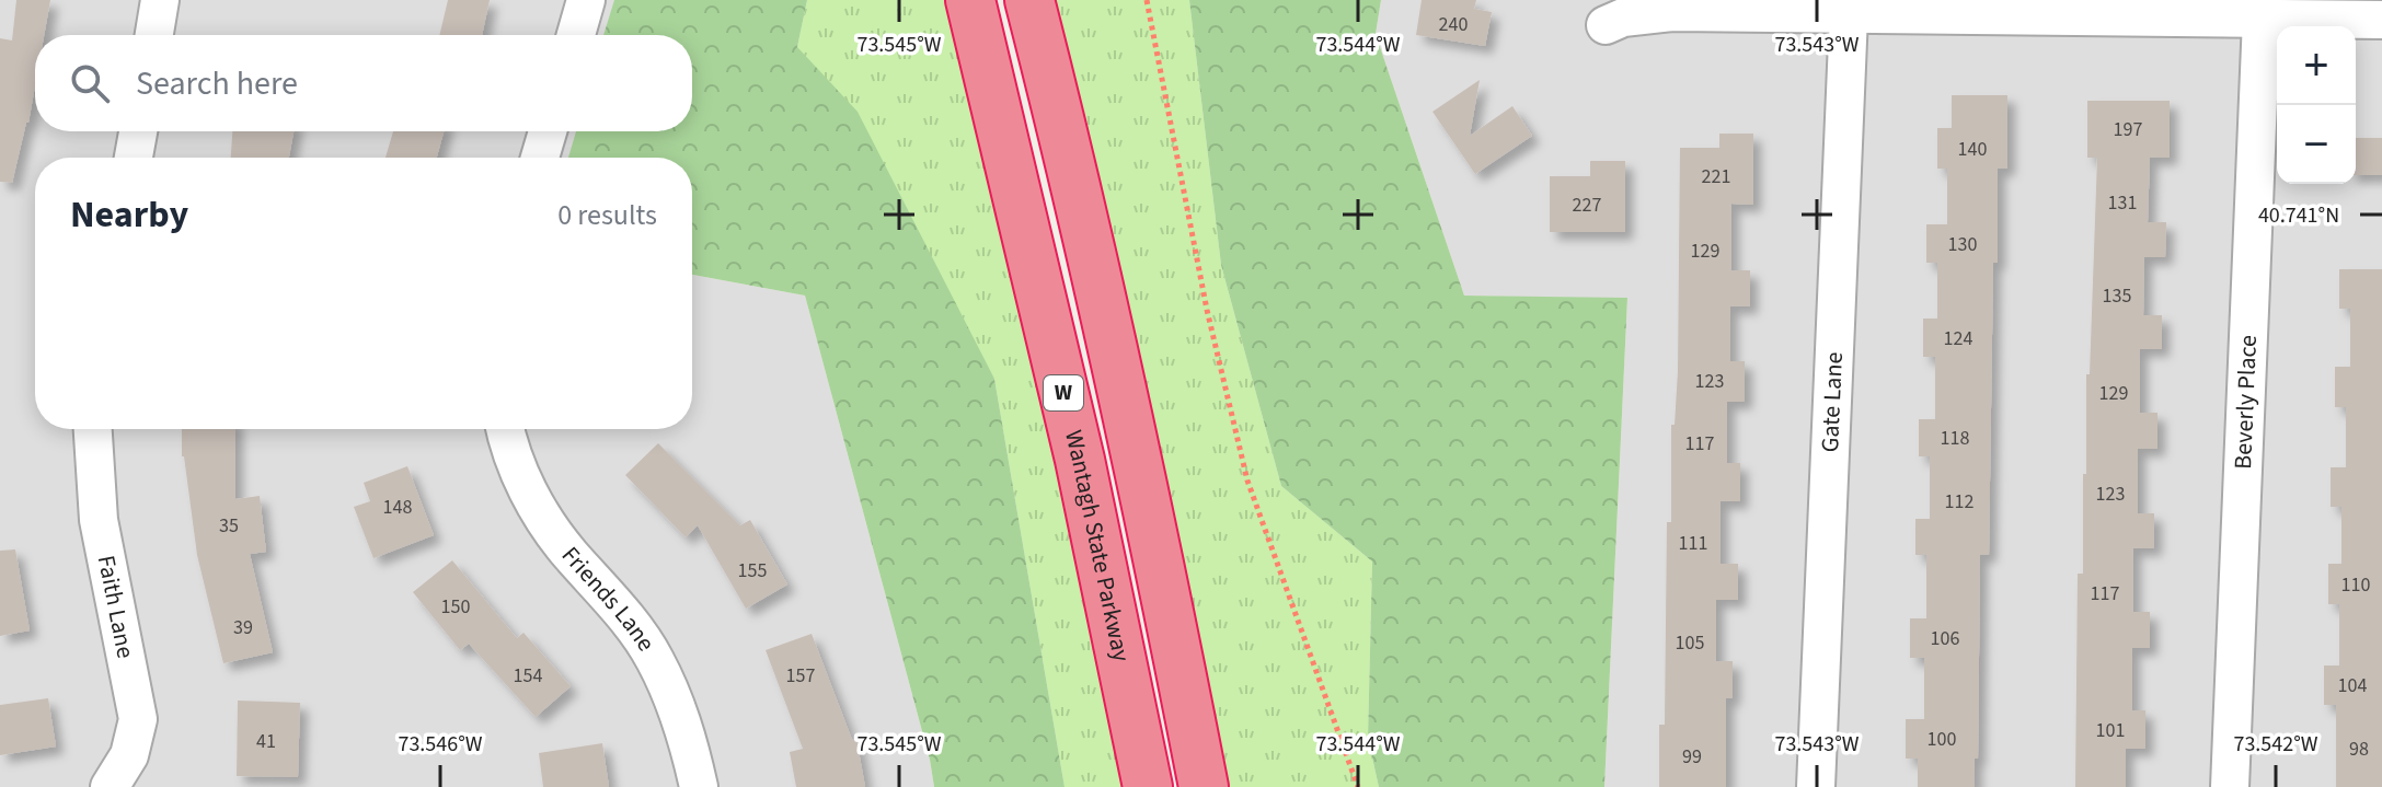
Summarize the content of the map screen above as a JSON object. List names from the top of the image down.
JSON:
{
  "streets": {
    "highway": ["W", "Wantagh State Parkway"],
    "street": [
      "Gate Lane",
      "Beverly Place",
      "Friends Lane",
      "Faith Lane"
    ]
  },
  "house_numbers": [
    "240",
    "197",
    "140",
    "221",
    "131",
    "227",
    "130",
    "129",
    "135",
    "124",
    "123",
    "129",
    "118",
    "117",
    "123",
    "112",
    "148",
    "35",
    "111",
    "155",
    "110",
    "117",
    "150",
    "39",
    "106",
    "105",
    "154",
    "157",
    "104",
    "101",
    "100",
    "41",
    "98",
    "99"
  ],
  "page": {
    "map_buttons": ["+", "−"],
    "search": "Search here",
    "heading": ["Nearby", "0 results"]
  },
  "coordinates": [
    "73.545°W",
    "73.544°W",
    "73.543°W",
    "40.741°N",
    "73.546°W",
    "73.542°W"
  ]
}
